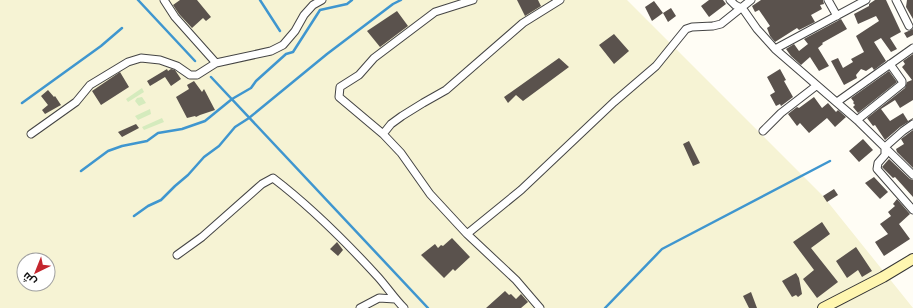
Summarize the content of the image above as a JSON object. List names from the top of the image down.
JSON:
{
  "north": "bottom left"
}
